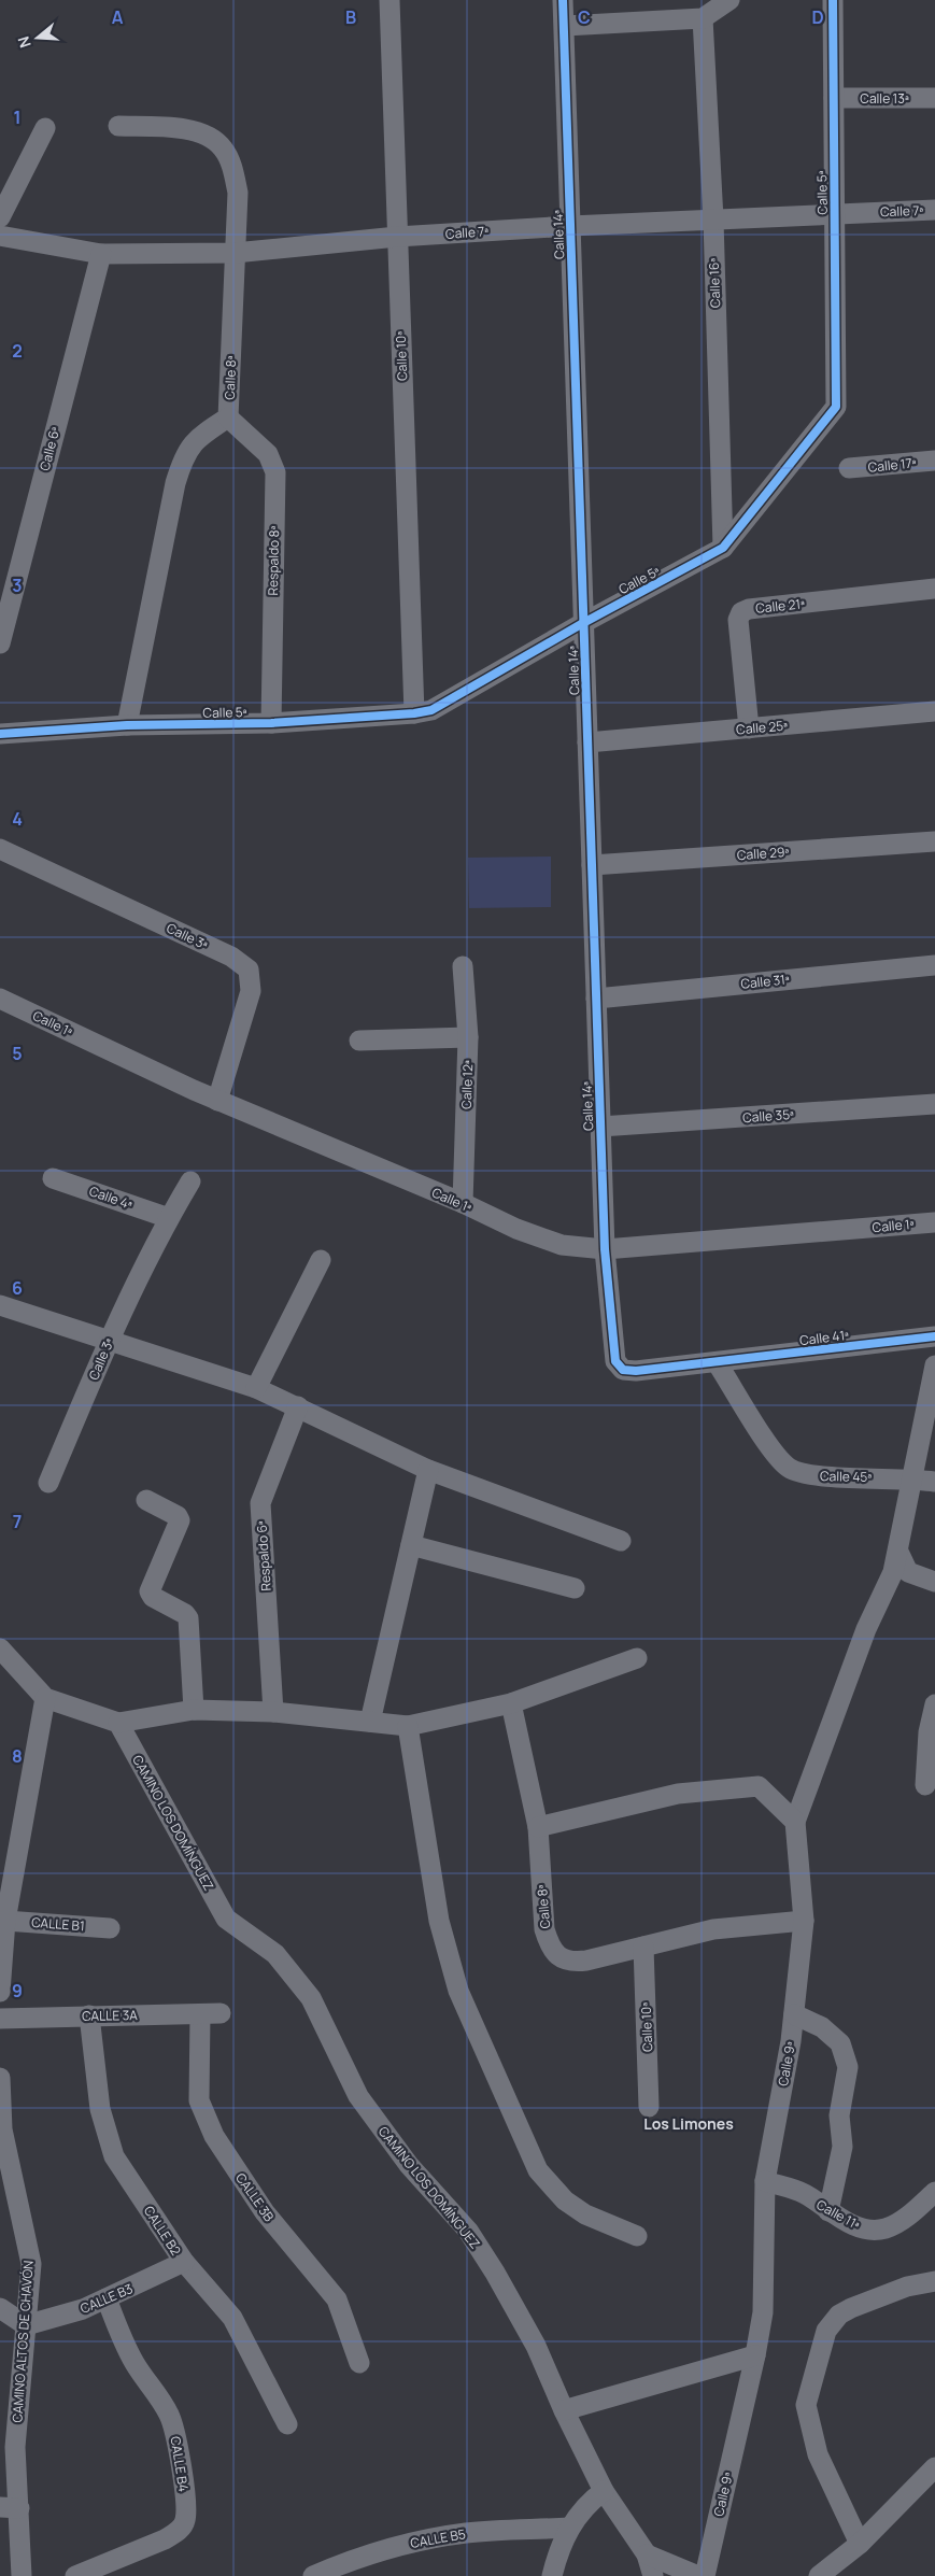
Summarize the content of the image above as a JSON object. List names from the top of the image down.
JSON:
{
  "streets": {
    "street": [
      "Calle 13ª",
      "Calle 5ª",
      "Calle 7ª",
      "Calle 14ª",
      "Calle 16ª",
      "Calle 10ª",
      "Calle 8ª",
      "Calle 6ª",
      "Calle 17ª",
      "Respaldo 8ª",
      "Calle 21ª",
      "Calle 25ª",
      "Calle 29ª",
      "Calle 3ª",
      "Calle 31ª",
      "Calle 1ª",
      "Calle 12ª",
      "Calle 35ª",
      "Calle 4ª",
      "Calle 41ª",
      "Calle 45ª",
      "Respaldo 6ª",
      "CAMINO LOS DOMÍNGUEZ",
      "CALLE B1",
      "CALLE 3A",
      "Calle 9ª",
      "CALLE 3B",
      "Calle 11ª",
      "CALLE B2",
      "CALLE B3",
      "CAMINO ALTOS DE CHAVÓN",
      "CALLE B4",
      "CALLE B5"
    ]
  },
  "crossings": [
    ["Calle 13ª", "Calle 5ª"],
    ["Calle 5ª", "Calle 7ª"],
    ["Calle 5ª", "Calle 14ª"],
    ["Calle 5ª", "Calle 16ª"],
    ["Calle 5ª", "Calle 10ª"],
    ["Calle 5ª", "Calle 8ª"],
    ["Calle 5ª", "Respaldo 8ª"],
    ["Calle 7ª", "Calle 14ª"],
    ["Calle 7ª", "Calle 16ª"],
    ["Calle 7ª", "Calle 10ª"],
    ["Calle 7ª", "Calle 8ª"],
    ["Calle 7ª", "Calle 6ª"],
    ["Calle 14ª", "Calle 25ª"],
    ["Calle 14ª", "Calle 29ª"],
    ["Calle 14ª", "Calle 31ª"],
    ["Calle 14ª", "Calle 1ª"],
    ["Calle 14ª", "Calle 35ª"],
    ["Calle 14ª", "Calle 41ª"],
    ["Calle 14ª", "Calle 45ª"],
    ["Calle 10ª", "Calle 8ª"],
    ["Calle 8ª", "Respaldo 8ª"],
    ["Calle 8ª", "Calle 9ª"],
    ["Calle 21ª", "Calle 25ª"],
    ["Calle 3ª", "Calle 1ª"],
    ["Calle 3ª", "Calle 4ª"],
    ["Calle 1ª", "Calle 12ª"],
    ["Calle 41ª", "Calle 45ª"],
    ["CALLE 3A", "CALLE 3B"],
    ["CALLE 3A", "CALLE B2"],
    ["Calle 9ª", "Calle 11ª"],
    ["CALLE B2", "CALLE B3"],
    ["CALLE B3", "CAMINO ALTOS DE CHAVÓN"],
    ["CALLE B3", "CALLE B4"]
  ],
  "districts": ["Los Limones"],
  "north": "left",
  "grid": {
    "columns": [
      "A",
      "B",
      "C",
      "D"
    ],
    "rows": [
      "1",
      "2",
      "3",
      "4",
      "5",
      "6",
      "7",
      "8",
      "9"
    ]
  }
}
